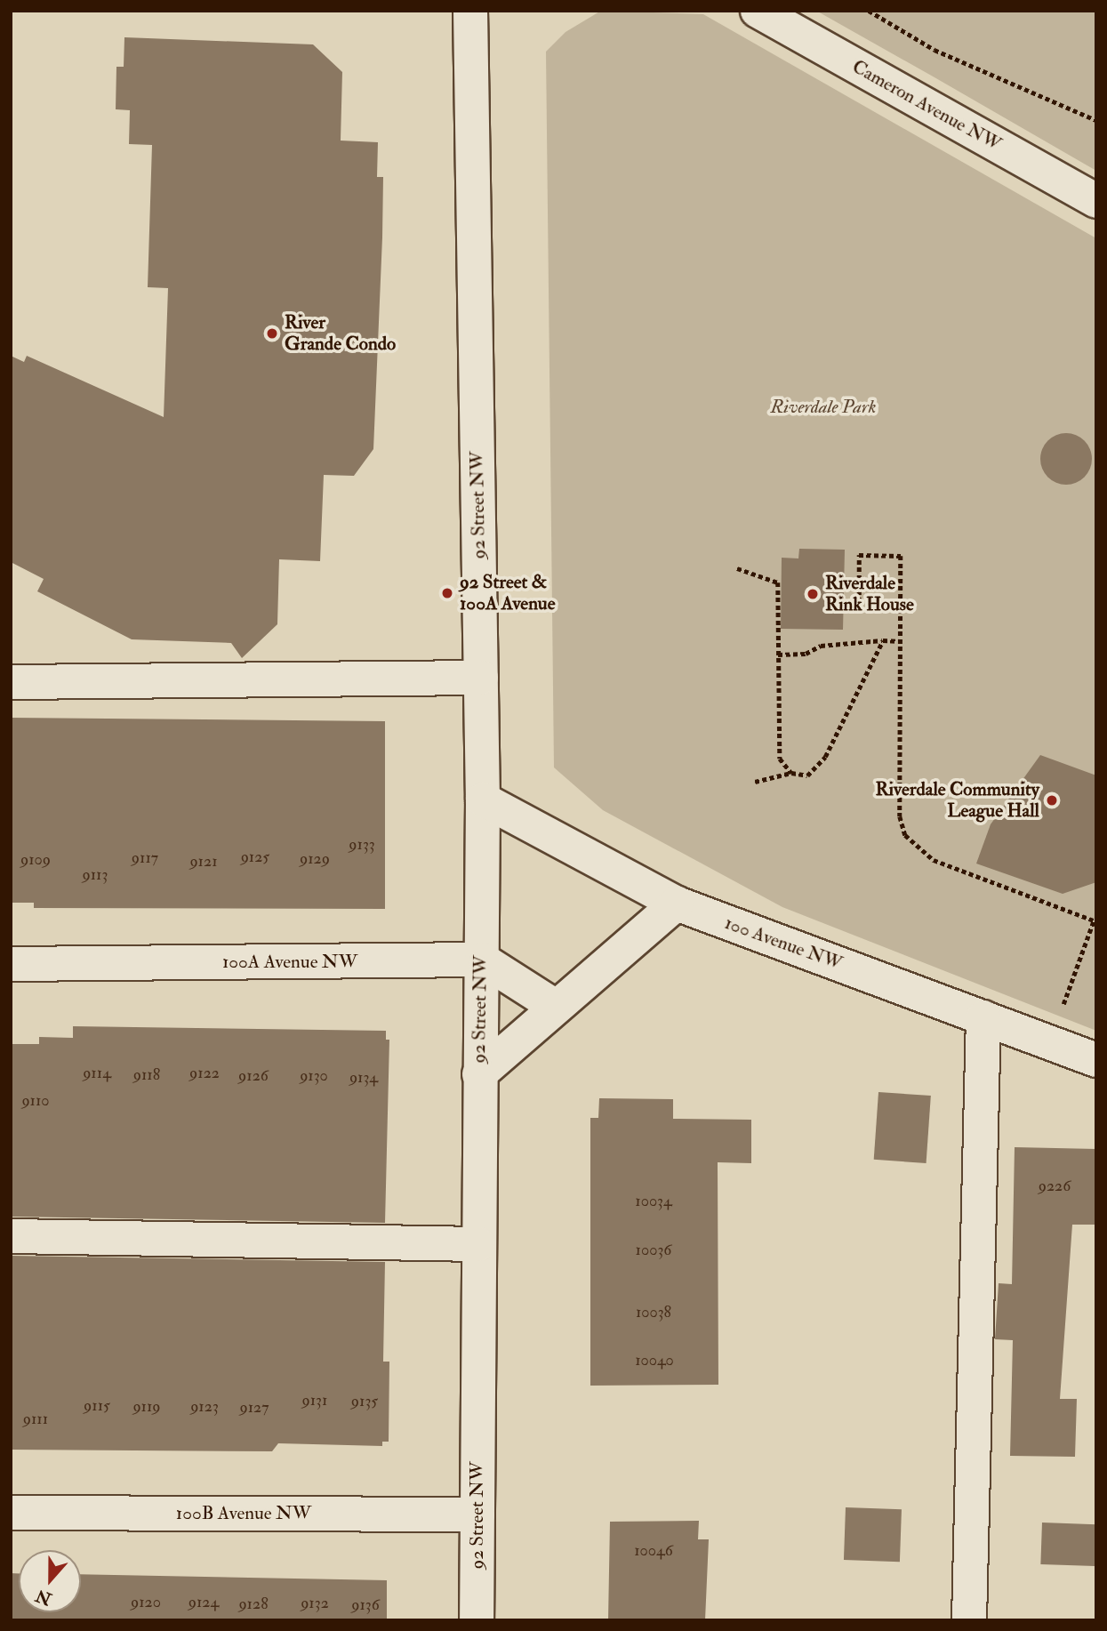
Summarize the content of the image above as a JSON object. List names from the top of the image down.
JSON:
{
  "streets": {
    "street": [
      "Cameron Avenue NW",
      "92 Street NW",
      "100 Avenue NW",
      "100A Avenue NW",
      "100B Avenue NW"
    ]
  },
  "crossings": [
    ["92 Street NW", "100 Avenue NW"],
    ["92 Street NW", "100A Avenue NW"],
    ["92 Street NW", "100B Avenue NW"]
  ],
  "parks": ["Riverdale Park"],
  "places": [
    "River Grande Condo",
    "92 Street & 100A Avenue",
    "Riverdale Rink House",
    "Riverdale Community League Hall"
  ],
  "house_numbers": [
    "9133",
    "9125",
    "9117",
    "9129",
    "9109",
    "9121",
    "9113",
    "9114",
    "9122",
    "9118",
    "9126",
    "9130",
    "9134",
    "9110",
    "9226",
    "10034",
    "10036",
    "10038",
    "10040",
    "9131",
    "9135",
    "9115",
    "9119",
    "9123",
    "9127",
    "9111",
    "10046",
    "9120",
    "9124",
    "9132",
    "9128",
    "9136"
  ],
  "north": "bottom"
}
